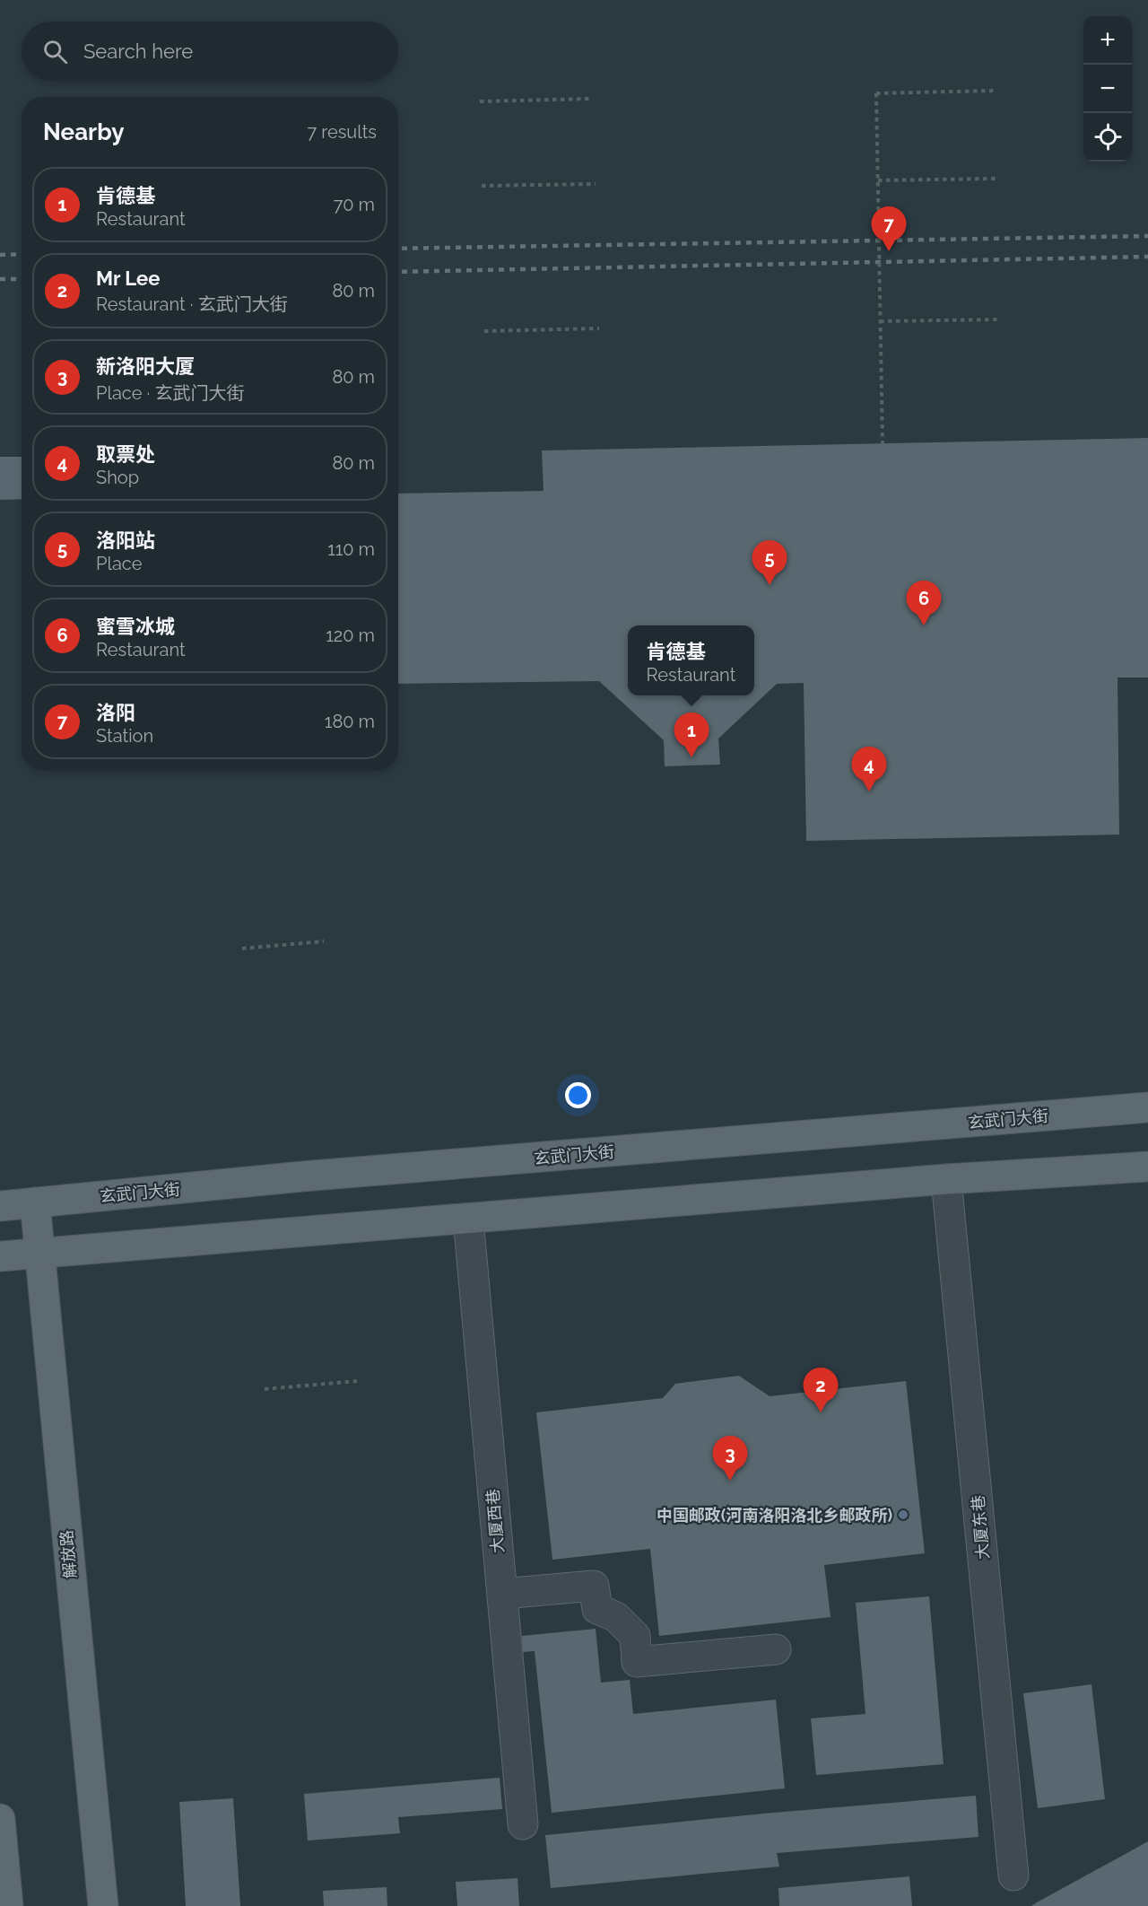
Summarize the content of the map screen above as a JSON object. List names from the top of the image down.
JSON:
{
  "streets": {
    "main road": ["玄武门大街", "解放路"],
    "lane": ["大厦西巷", "大厦东巷"]
  },
  "crossings": [
    ["玄武门大街", "解放路"]
  ],
  "places": ["中国邮政(河南洛阳洛北乡邮政所)"],
  "page": {
    "map_buttons": ["+", "−"],
    "search": "Search here",
    "heading": ["Nearby", "7 results"],
    "list": [
      {
        "mark": "1",
        "name": "肯德基",
        "note": "Restaurant",
        "value": "70 m"
      },
      {
        "mark": "2",
        "name": "Mr Lee",
        "note": "Restaurant · 玄武门大街",
        "value": "80 m"
      },
      {
        "mark": "3",
        "name": "新洛阳大厦",
        "note": "Place · 玄武门大街",
        "value": "80 m"
      },
      {
        "mark": "4",
        "name": "取票处",
        "note": "Shop",
        "value": "80 m"
      },
      {
        "mark": "5",
        "name": "洛阳站",
        "note": "Place",
        "value": "110 m"
      },
      {
        "mark": "6",
        "name": "蜜雪冰城",
        "note": "Restaurant",
        "value": "120 m"
      },
      {
        "mark": "7",
        "name": "洛阳",
        "note": "Station",
        "value": "180 m"
      }
    ],
    "pins": [
      "7",
      "5",
      "6",
      "1",
      "4",
      "2",
      "3"
    ],
    "popup": ["肯德基", "Restaurant"]
  }
}
